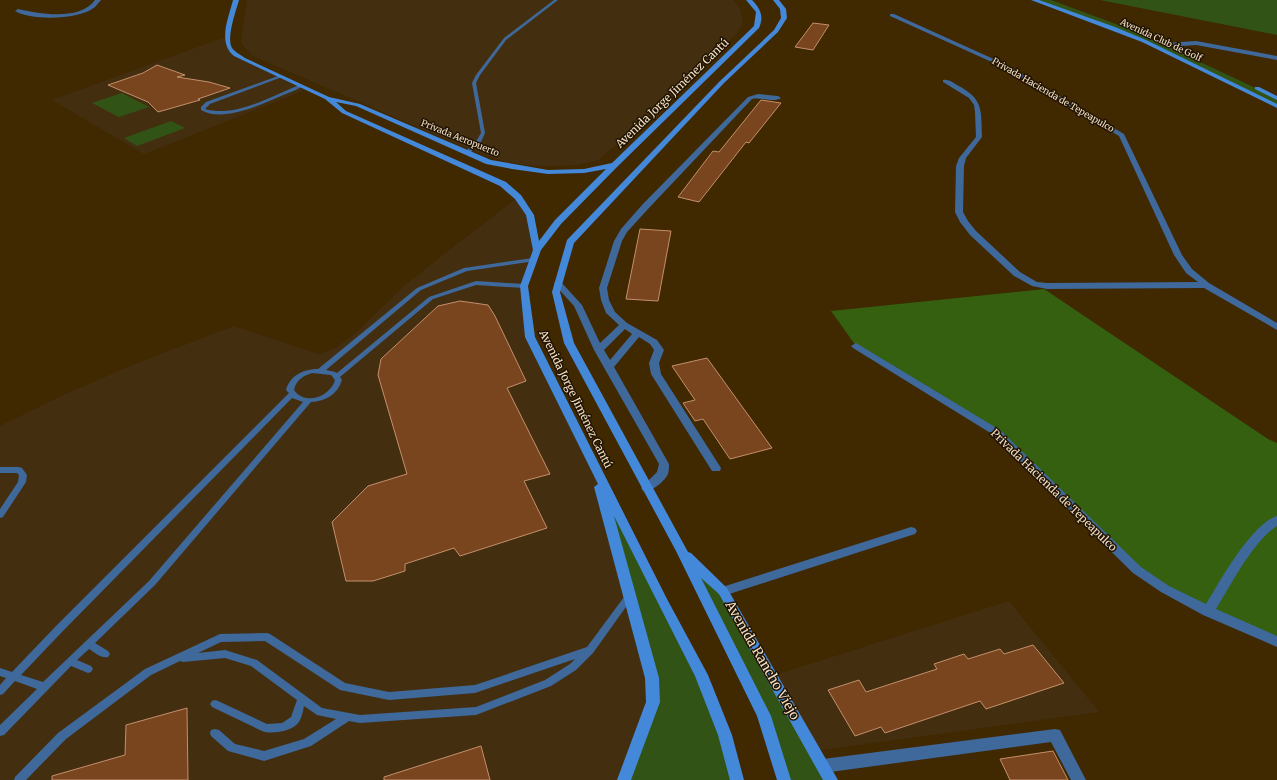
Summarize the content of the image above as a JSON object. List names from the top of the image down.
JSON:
{
  "streets": {
    "main road": [
      "Avenida Club de Golf",
      "Avenida Jorge Jiménez Cantú",
      "Privada Aeropuerto",
      "Avenida Rancho Viejo"
    ],
    "street": ["Privada Hacienda de Tepeapulco"]
  },
  "crossings": [
    ["Avenida Jorge Jiménez Cantú", "Privada Aeropuerto"],
    ["Avenida Jorge Jiménez Cantú", "Avenida Rancho Viejo"]
  ]
}
